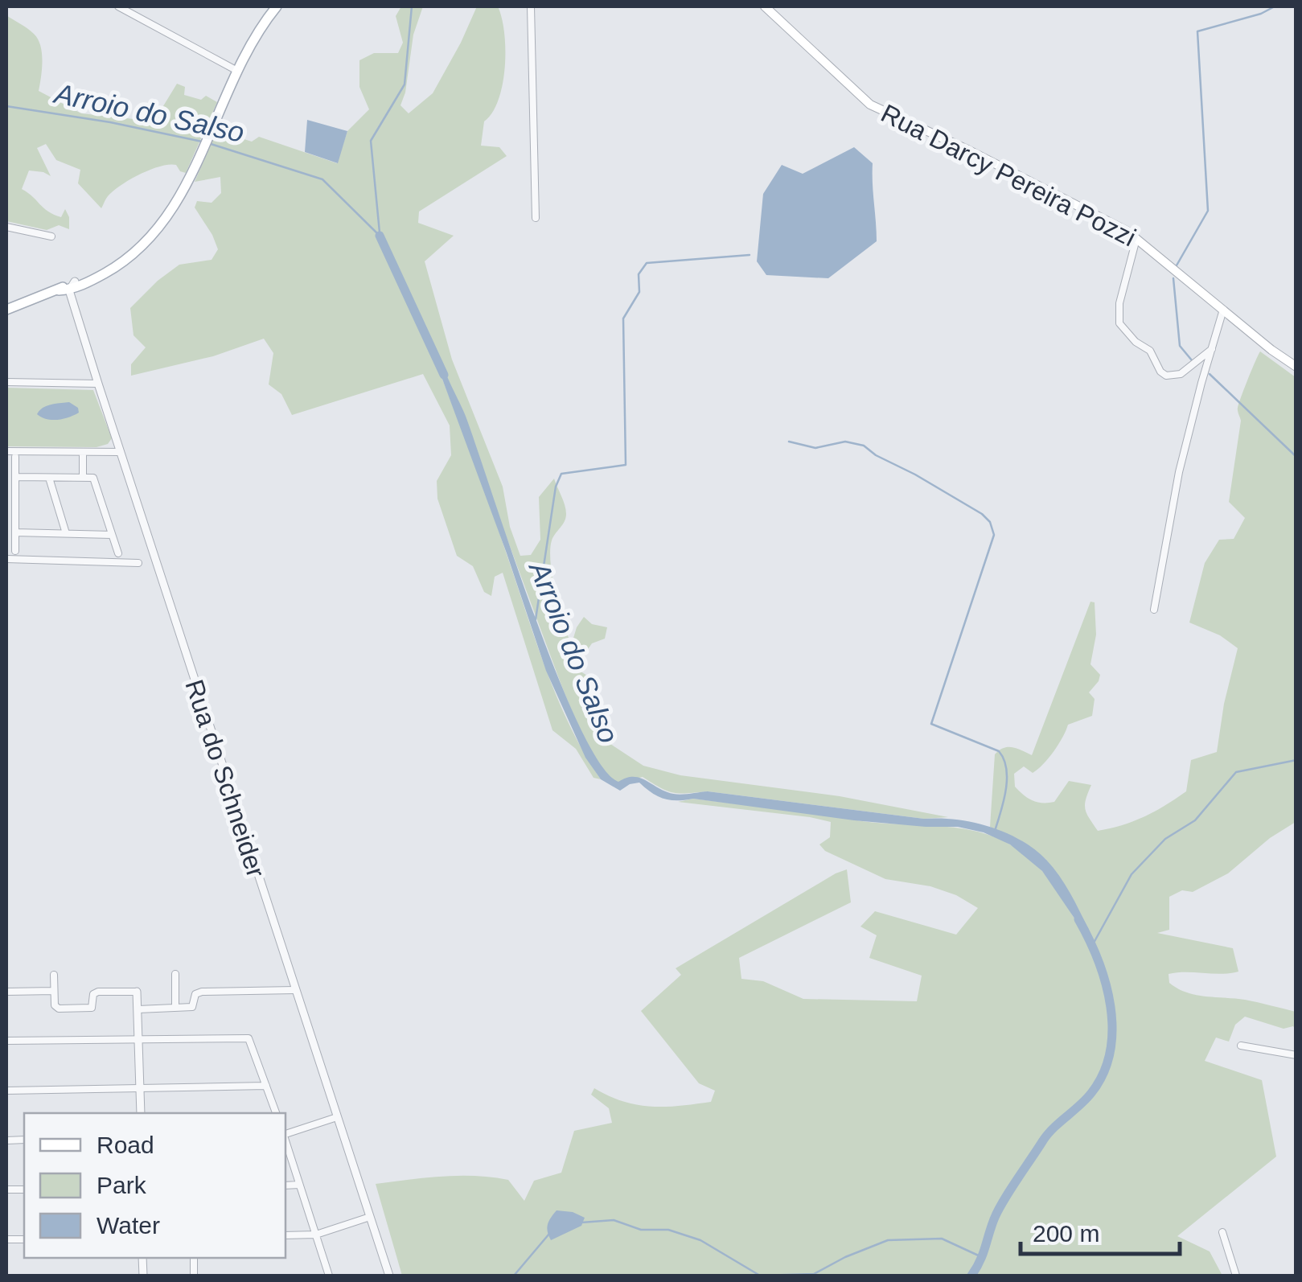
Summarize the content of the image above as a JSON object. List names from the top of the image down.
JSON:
{
  "streets": {
    "main road": ["Rua Darcy Pereira Pozzi"],
    "street": ["Rua do Schneider"]
  },
  "water": ["Arroio do Salso"],
  "legend": ["Road", "Park", "Water"],
  "scale_bar": "200 m"
}
